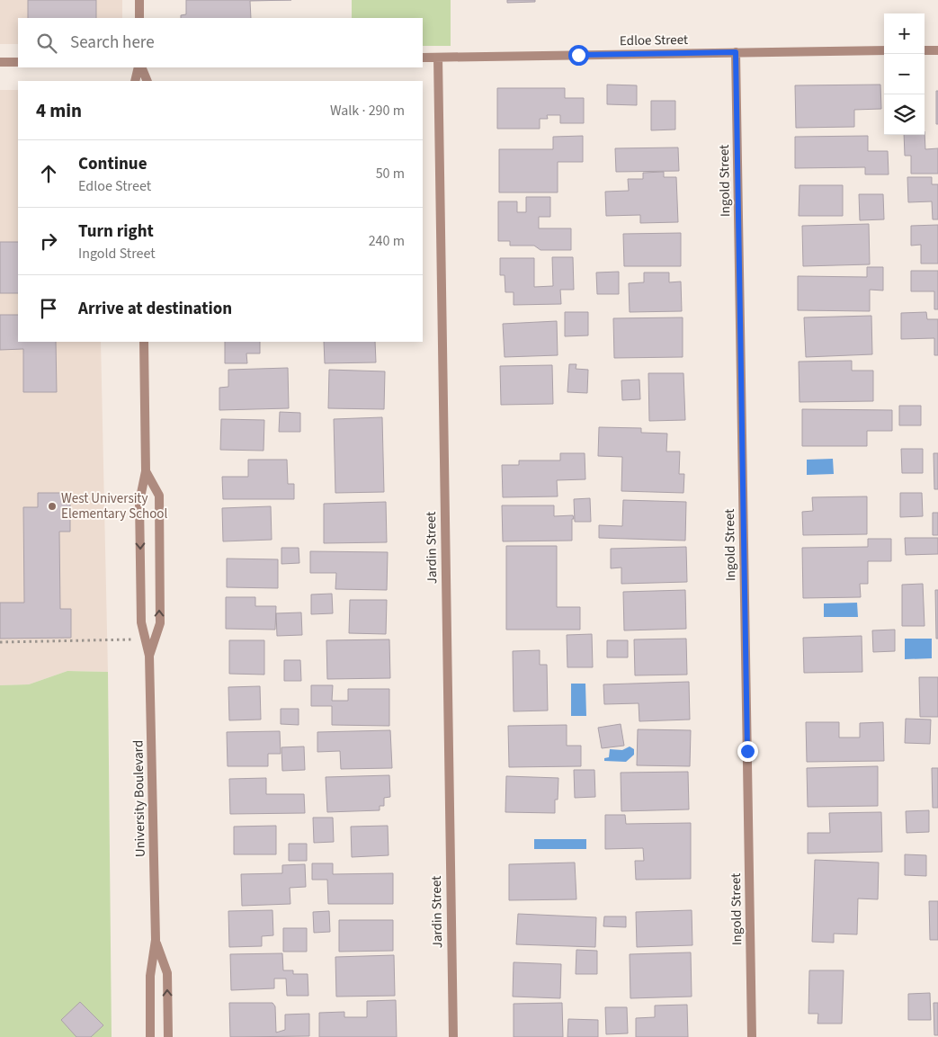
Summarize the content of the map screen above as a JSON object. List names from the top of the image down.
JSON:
{
  "streets": {
    "street": [
      "Edloe Street",
      "Ingold Street",
      "Jardin Street",
      "University Boulevard"
    ]
  },
  "crossings": [
    ["Edloe Street", "Ingold Street"],
    ["Edloe Street", "Jardin Street"]
  ],
  "places": ["West University Elementary School"],
  "page": {
    "map_buttons": ["+", "−"],
    "search": "Search here",
    "heading": ["4 min", "Walk · 290 m"],
    "list": [
      ["Continue", "Edloe Street", "50 m"],
      ["Turn right", "Ingold Street", "240 m"],
      "Arrive at destination"
    ]
  }
}
